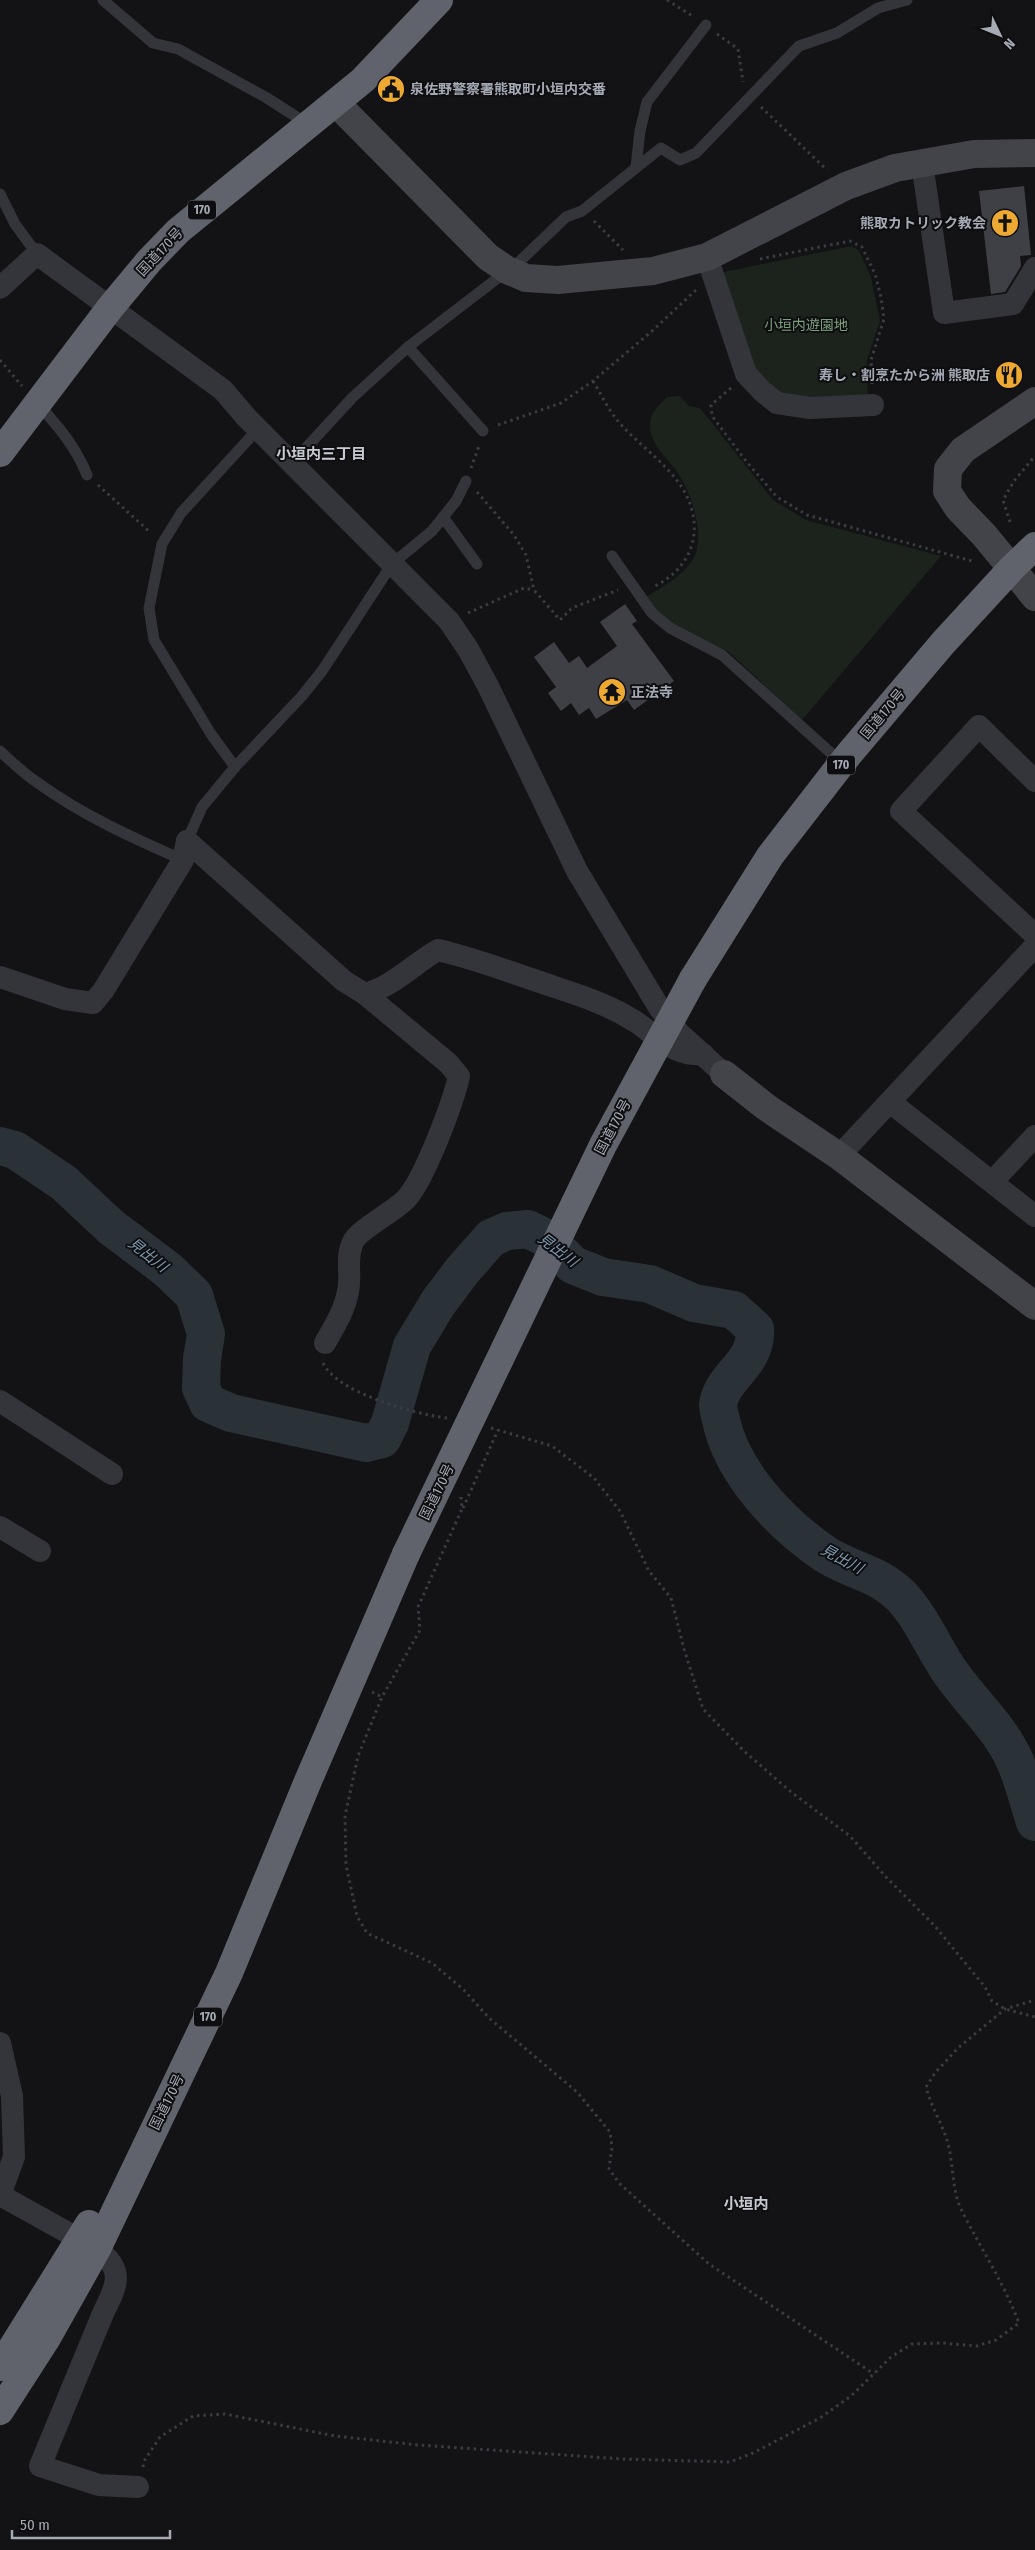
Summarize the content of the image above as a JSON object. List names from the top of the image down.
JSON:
{
  "streets": {
    "highway": ["170", "国道170号"]
  },
  "districts": ["小垣内三丁目", "小垣内"],
  "water": ["見出川"],
  "parks": ["小垣内遊園地"],
  "places": {
    "public building": ["泉佐野警察署熊取町小垣内交番"],
    "church": ["熊取カトリック教会"],
    "restaurant": ["寿し・割烹たから洲 熊取店"],
    "temple": ["正法寺"]
  },
  "scale_bar": "50 m",
  "north": "bottom right"
}
